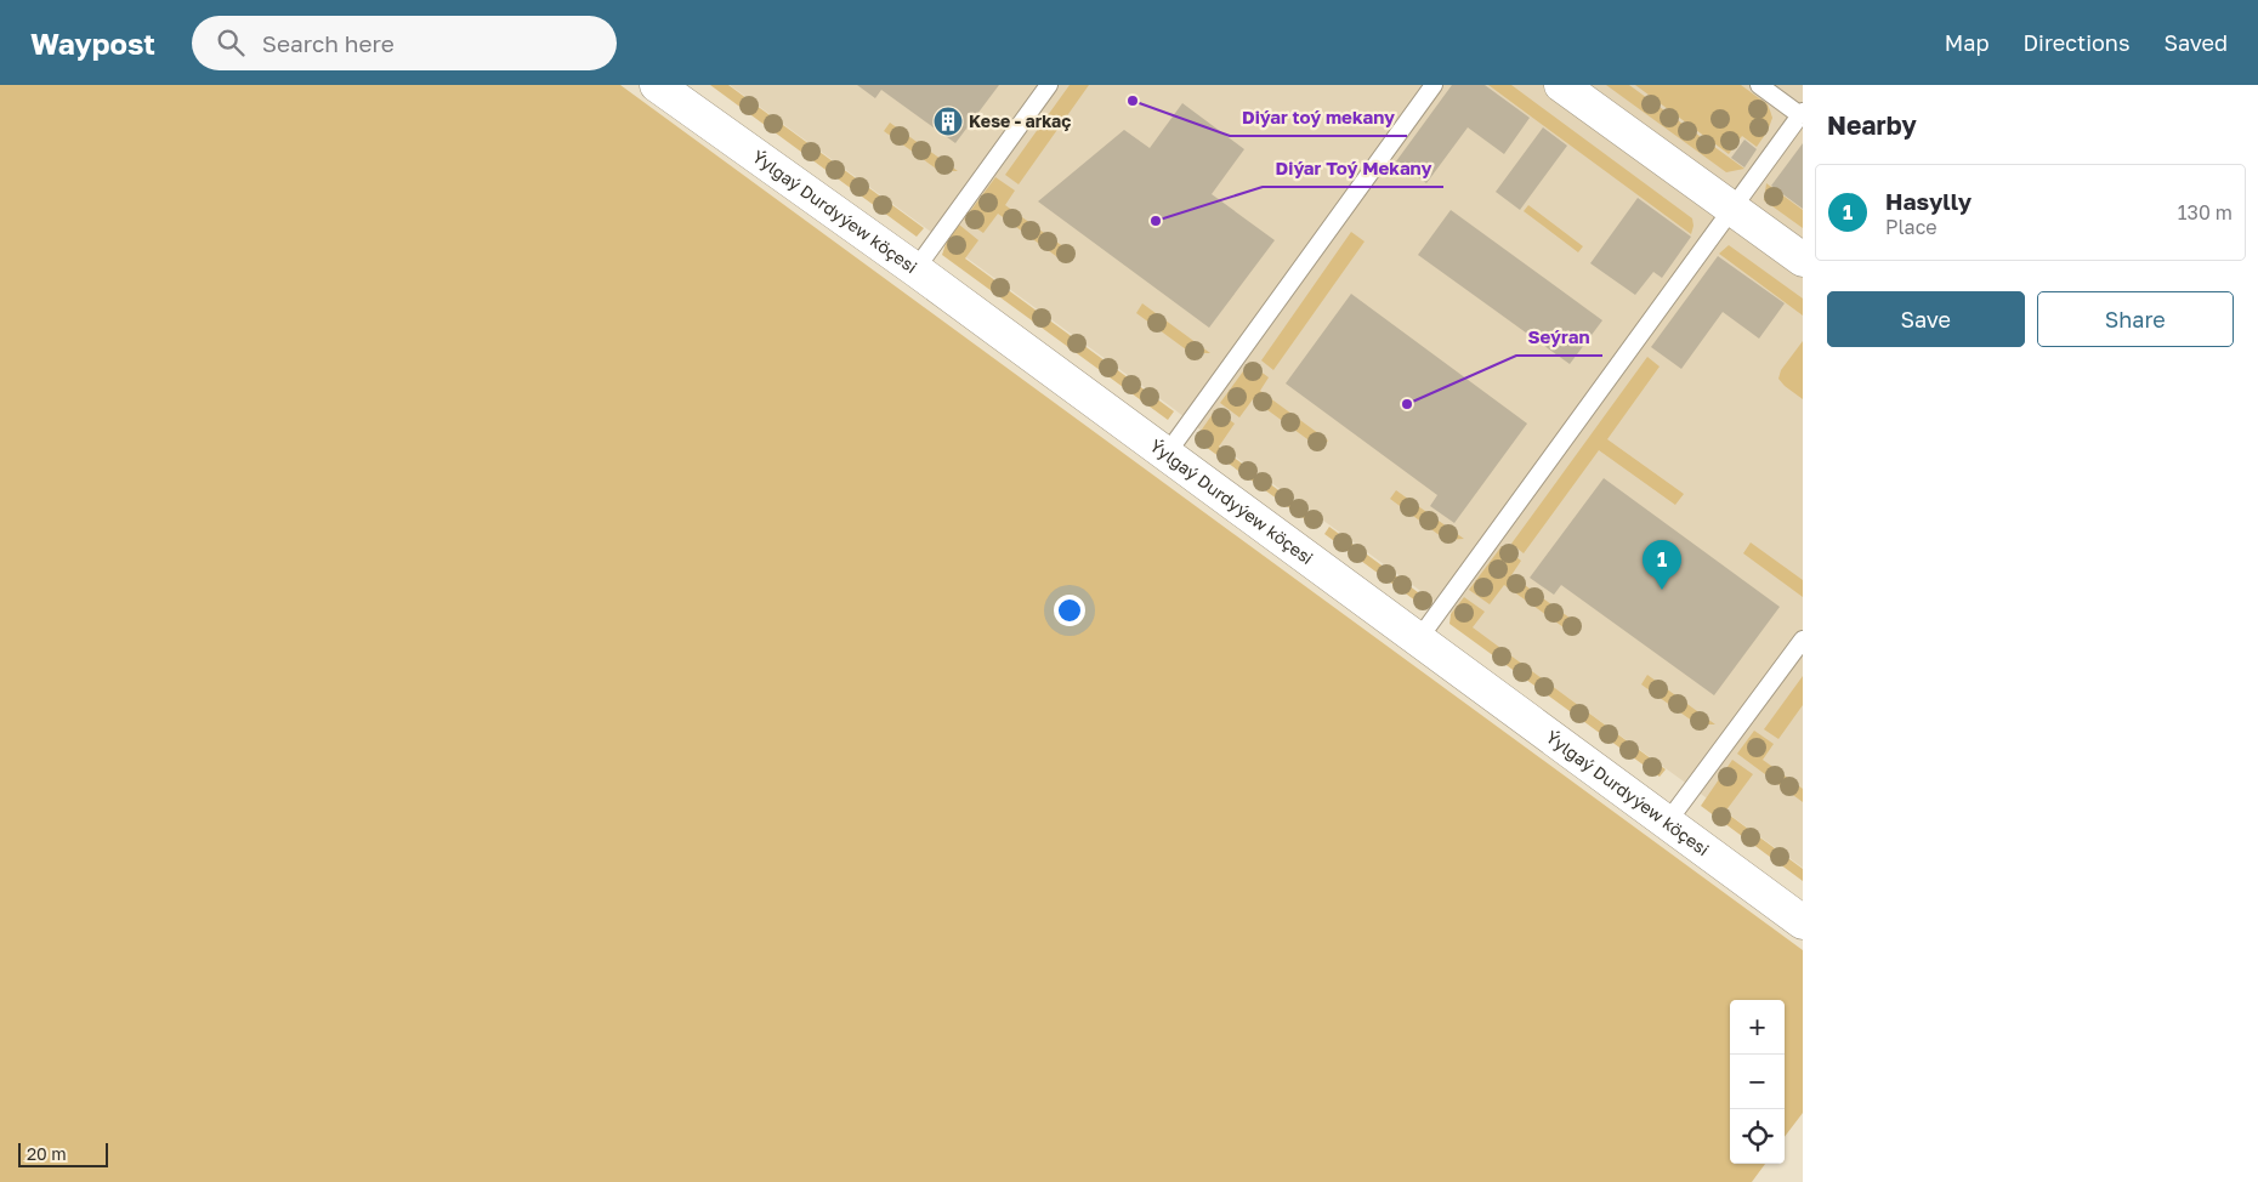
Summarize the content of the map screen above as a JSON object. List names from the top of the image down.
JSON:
{
  "streets": {
    "street": ["Ýylgaý Durdyýew köçesi"]
  },
  "places": {
    "other": ["Diýar toý mekany", "Diýar Toý Mekany", "Seýran"],
    "building": ["Kese - arkaç"]
  },
  "scale_bar": "20 m",
  "page": {
    "header": "Waypost",
    "search": "Search here",
    "nav": ["Map", "Directions", "Saved"],
    "heading": "Nearby",
    "list": [
      {
        "mark": "1",
        "name": "Hasylly",
        "note": "Place",
        "value": "130 m"
      }
    ],
    "buttons": ["Save", "Share"],
    "pins": "1",
    "map_buttons": ["+", "−"],
    "scale": "20 m"
  }
}
